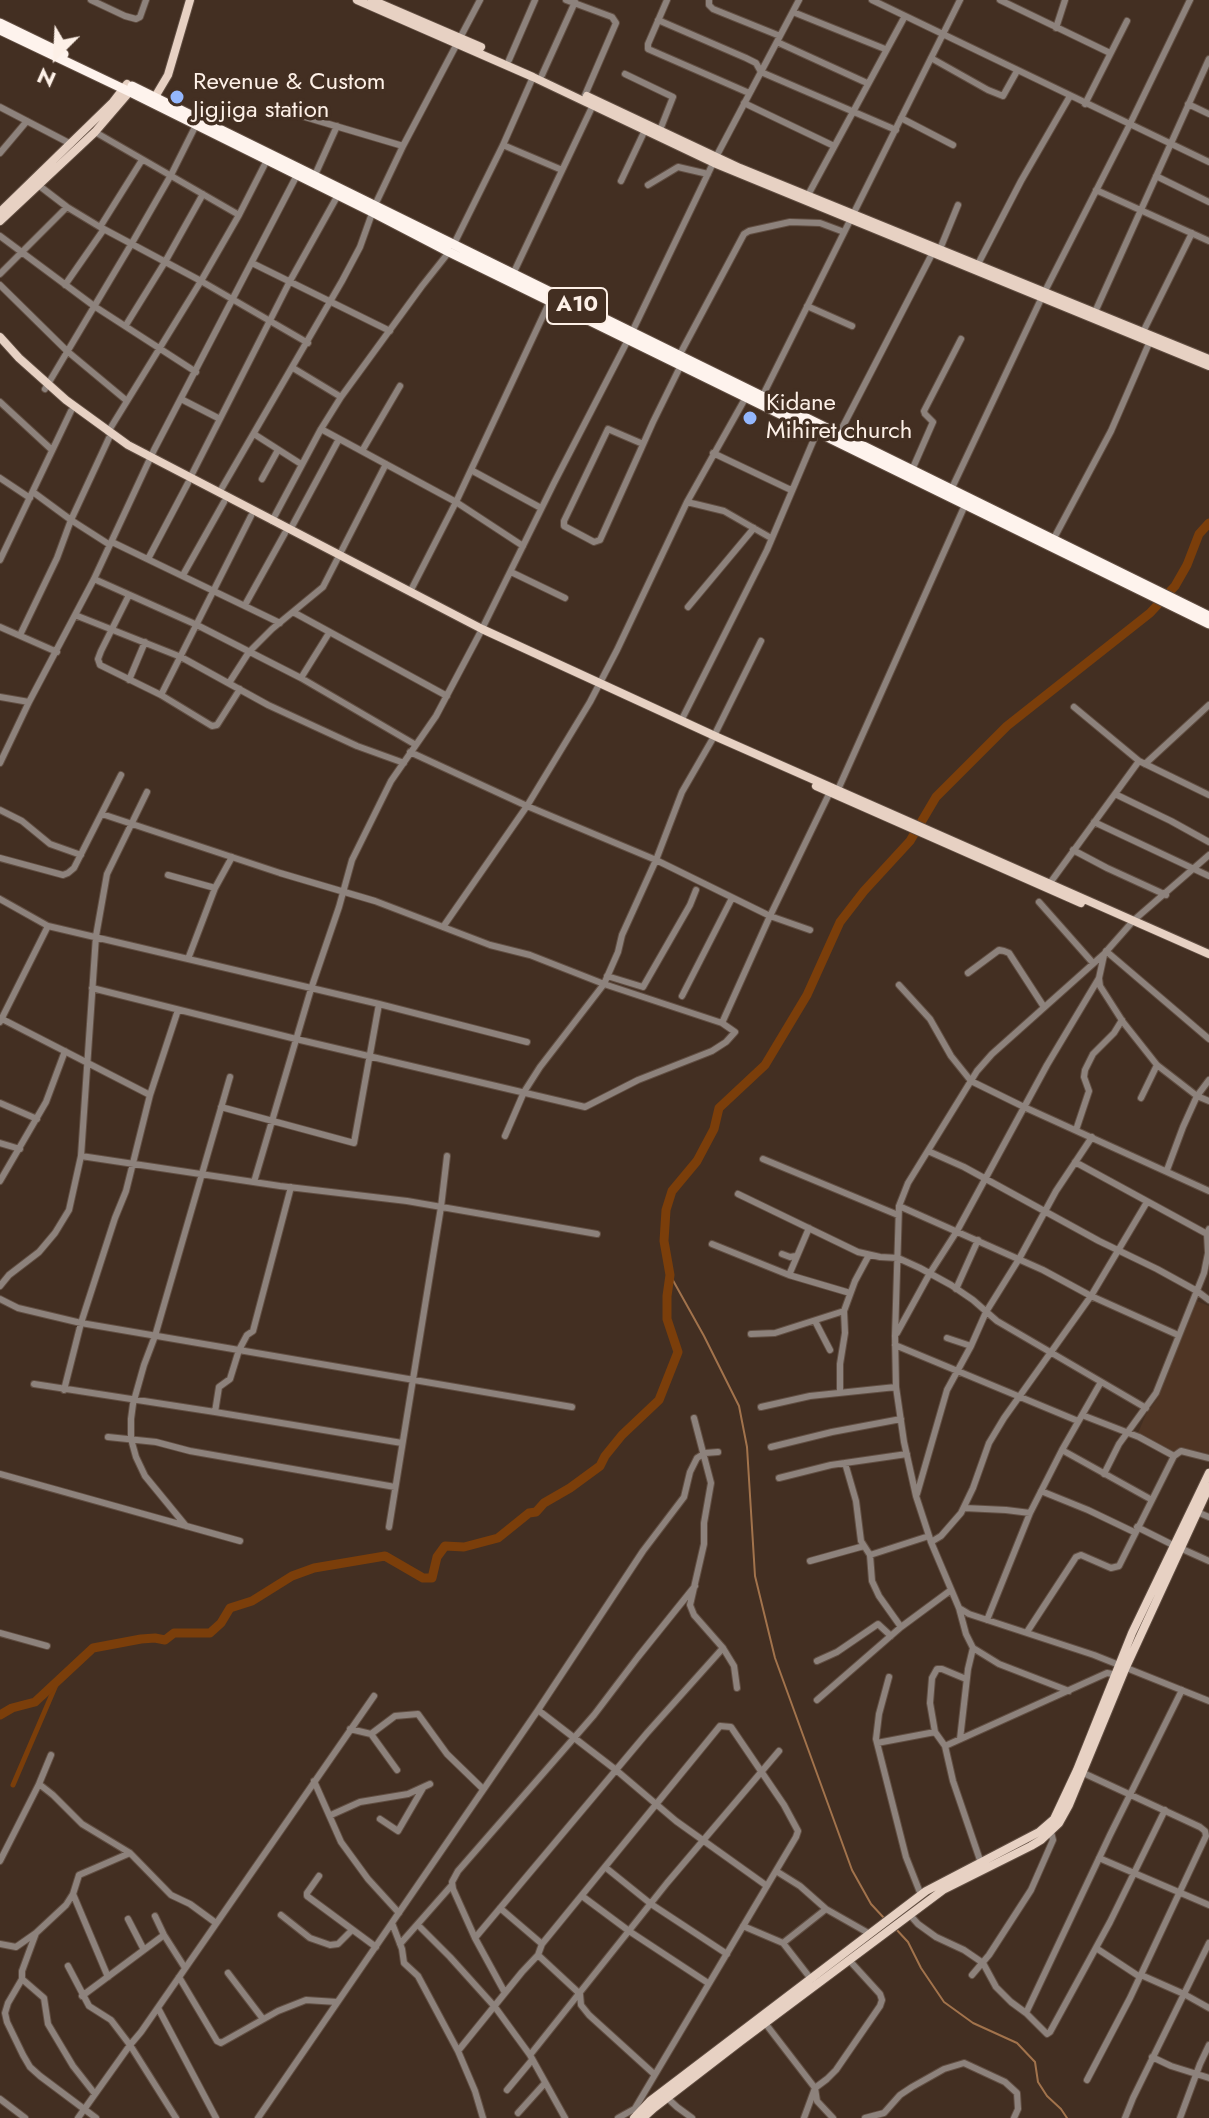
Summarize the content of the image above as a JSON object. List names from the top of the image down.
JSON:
{
  "streets": {
    "highway": ["A10"]
  },
  "places": ["Revenue & Custom Jigjiga station", "Kidane Mihiret church"],
  "north": "bottom left"
}
